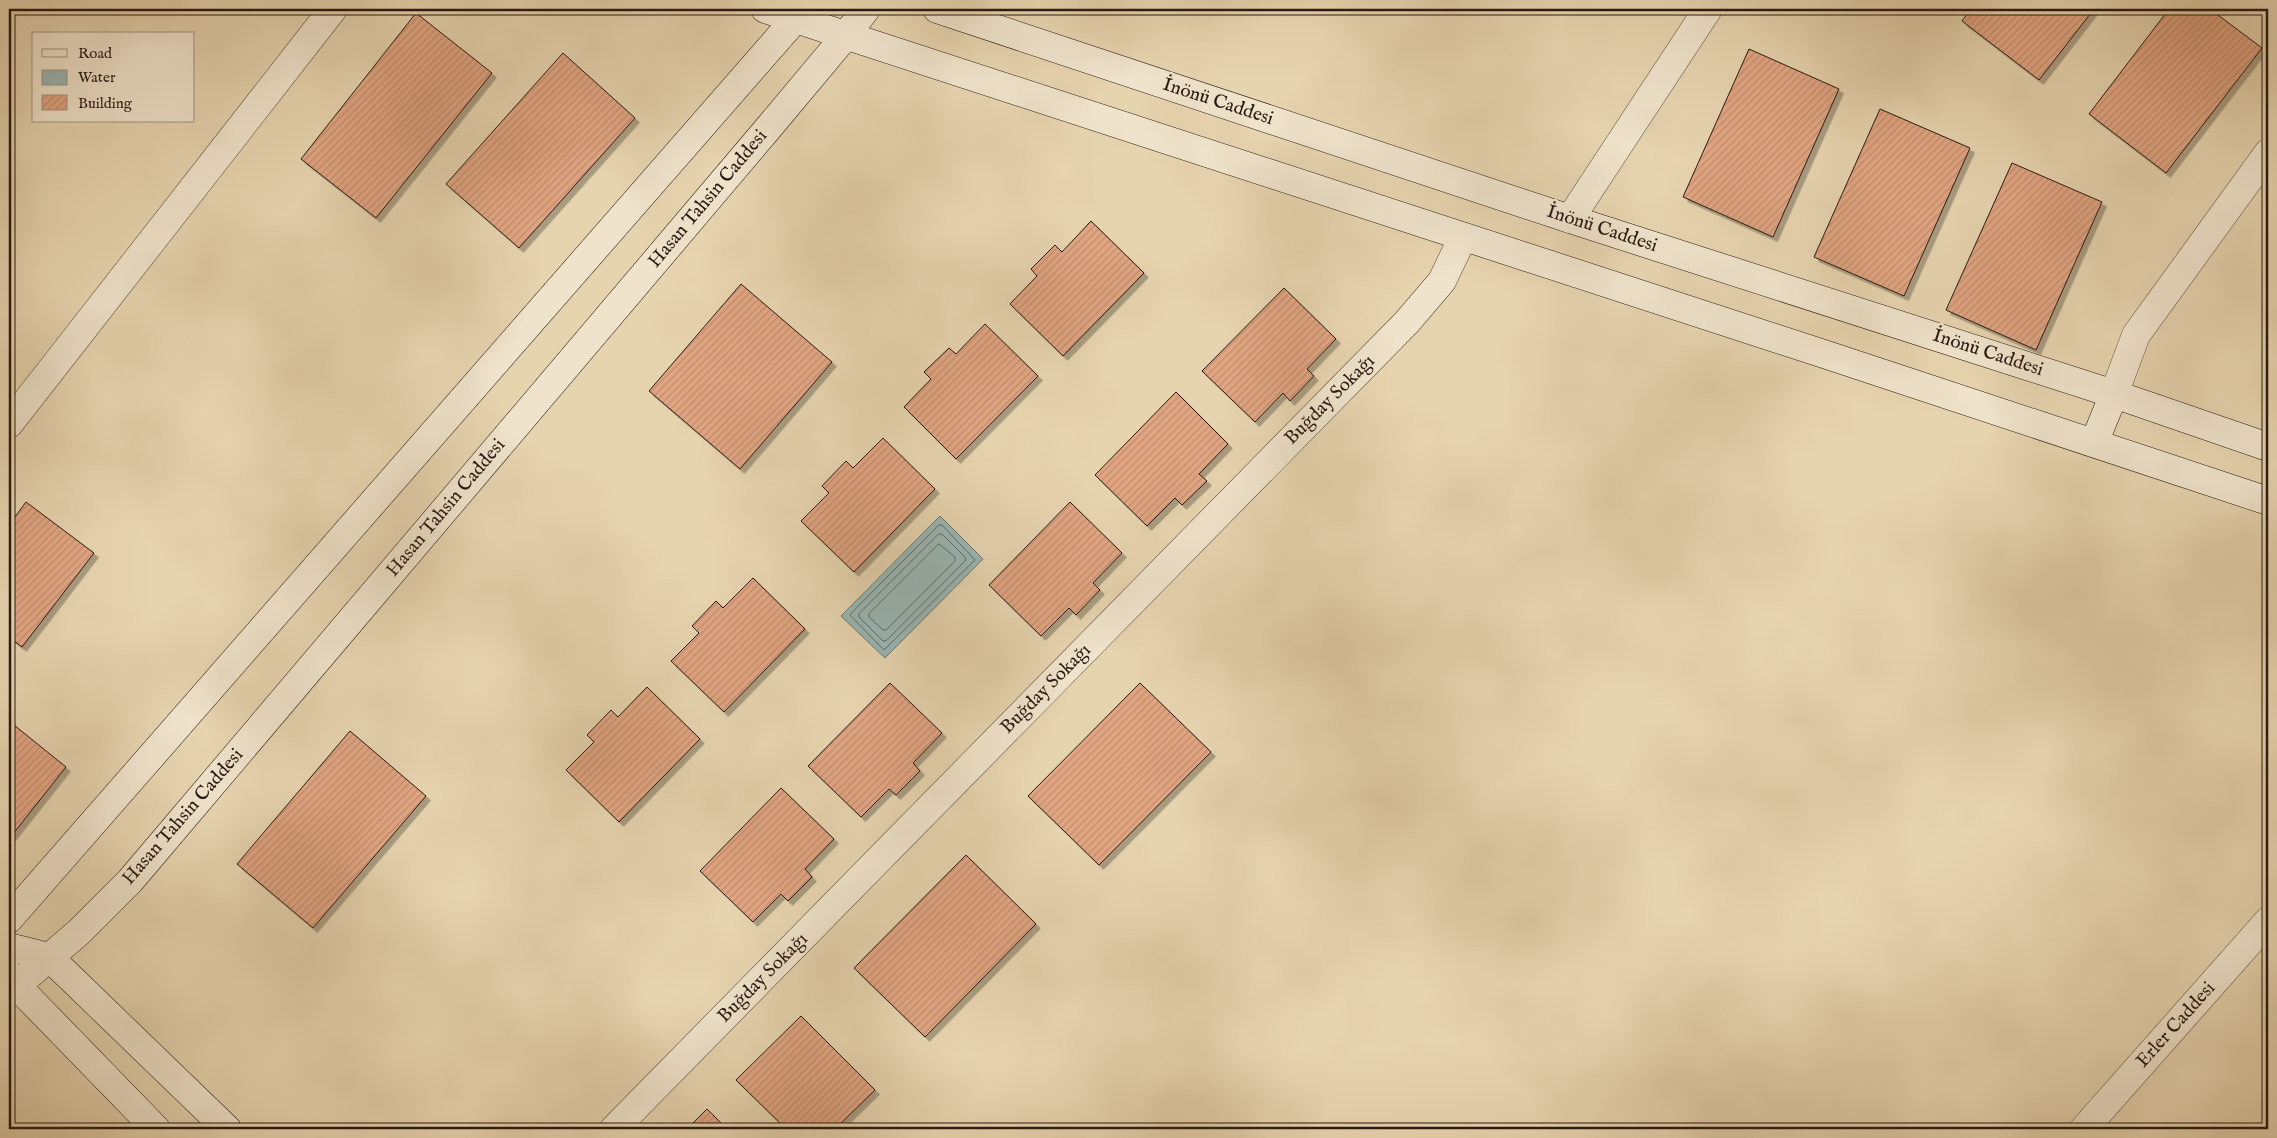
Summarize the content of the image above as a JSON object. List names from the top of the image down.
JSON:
{
  "streets": {
    "main road": [
      "İnönü Caddesi",
      "Hasan Tahsin Caddesi",
      "Buğday Sokağı",
      "Erler Caddesi"
    ]
  },
  "legend": ["Road", "Water", "Building"]
}
